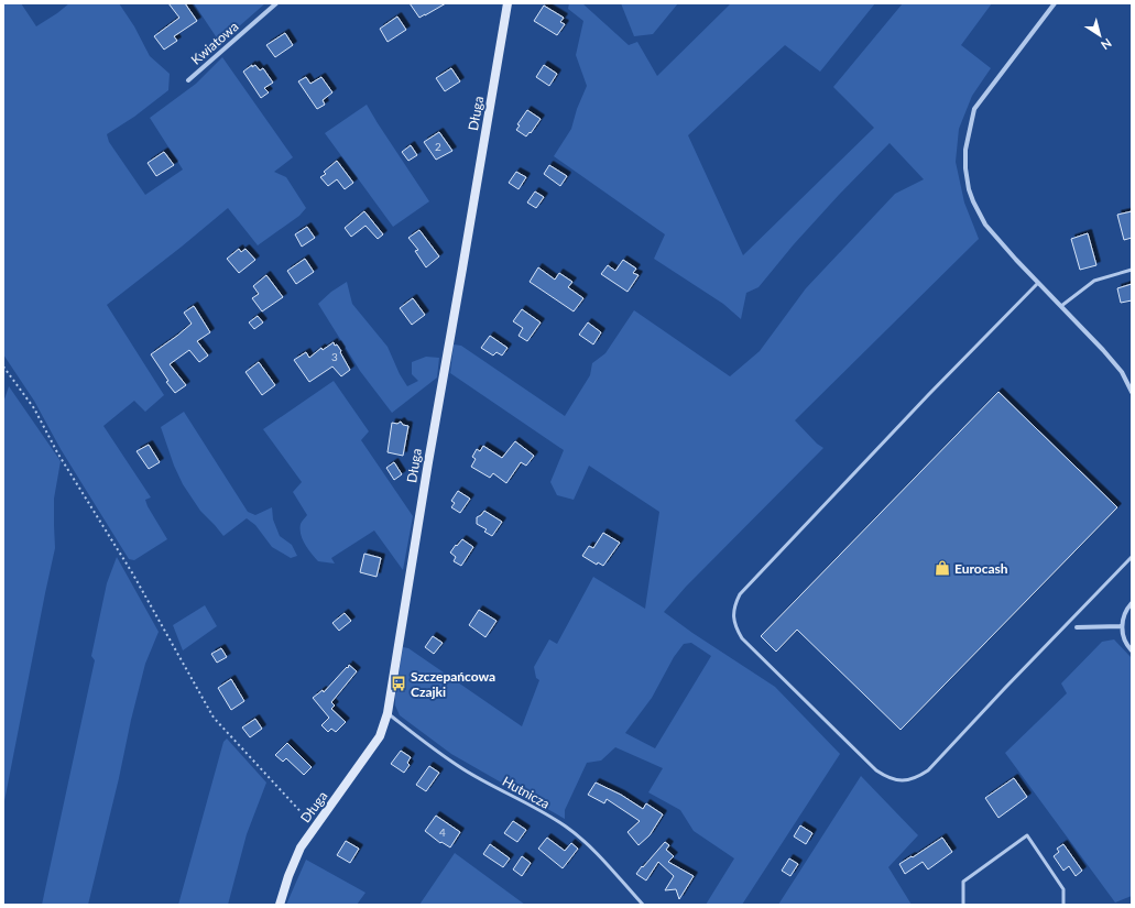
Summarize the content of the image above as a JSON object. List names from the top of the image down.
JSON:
{
  "streets": {
    "street": ["Kwiatowa", "Długa"],
    "lane": ["Hutnicza"]
  },
  "crossings": [
    ["Długa", "Hutnicza"]
  ],
  "places": {
    "shop": ["Eurocash"],
    "bus stop": ["Szczepańcowa Czajki"]
  },
  "house_numbers": ["2", "3", "4"],
  "north": "bottom right"
}
